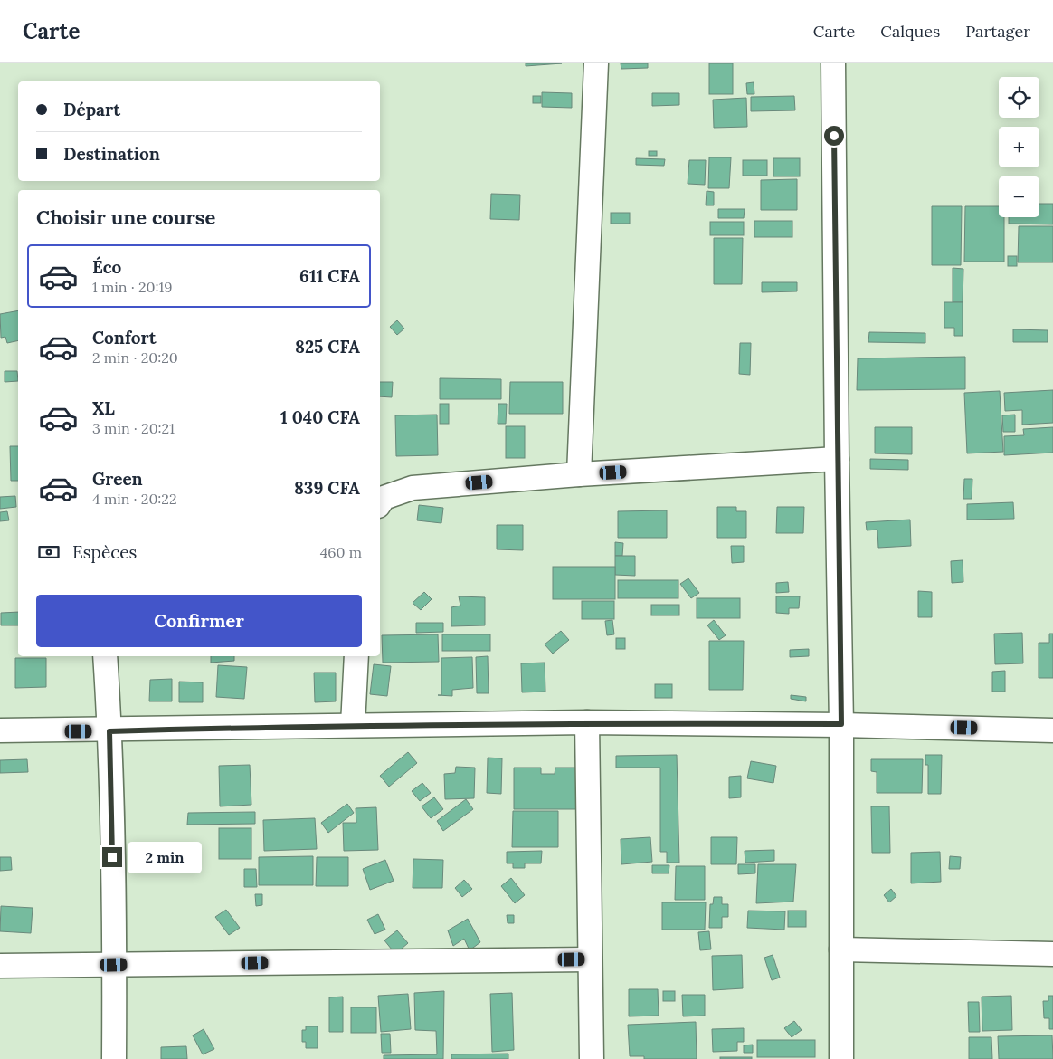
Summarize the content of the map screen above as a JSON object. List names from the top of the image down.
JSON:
{
  "page": {
    "header": "Carte",
    "nav": ["Carte", "Calques", "Partager"],
    "map_buttons": ["+", "−"],
    "banner": ["Départ", "Destination"],
    "heading": "Choisir une course",
    "list": [
      {
        "name": "Éco",
        "note": "1 min · 20:19",
        "value": "611 CFA"
      },
      {
        "name": "Confort",
        "note": "2 min · 20:20",
        "value": "825 CFA"
      },
      {
        "name": "XL",
        "note": "3 min · 20:21",
        "value": "1 040 CFA"
      },
      {
        "name": "Green",
        "note": "4 min · 20:22",
        "value": "839 CFA"
      }
    ],
    "pay": ["Espèces", "460 m"],
    "buttons": "Confirmer",
    "bubble": "2 min"
  }
}
